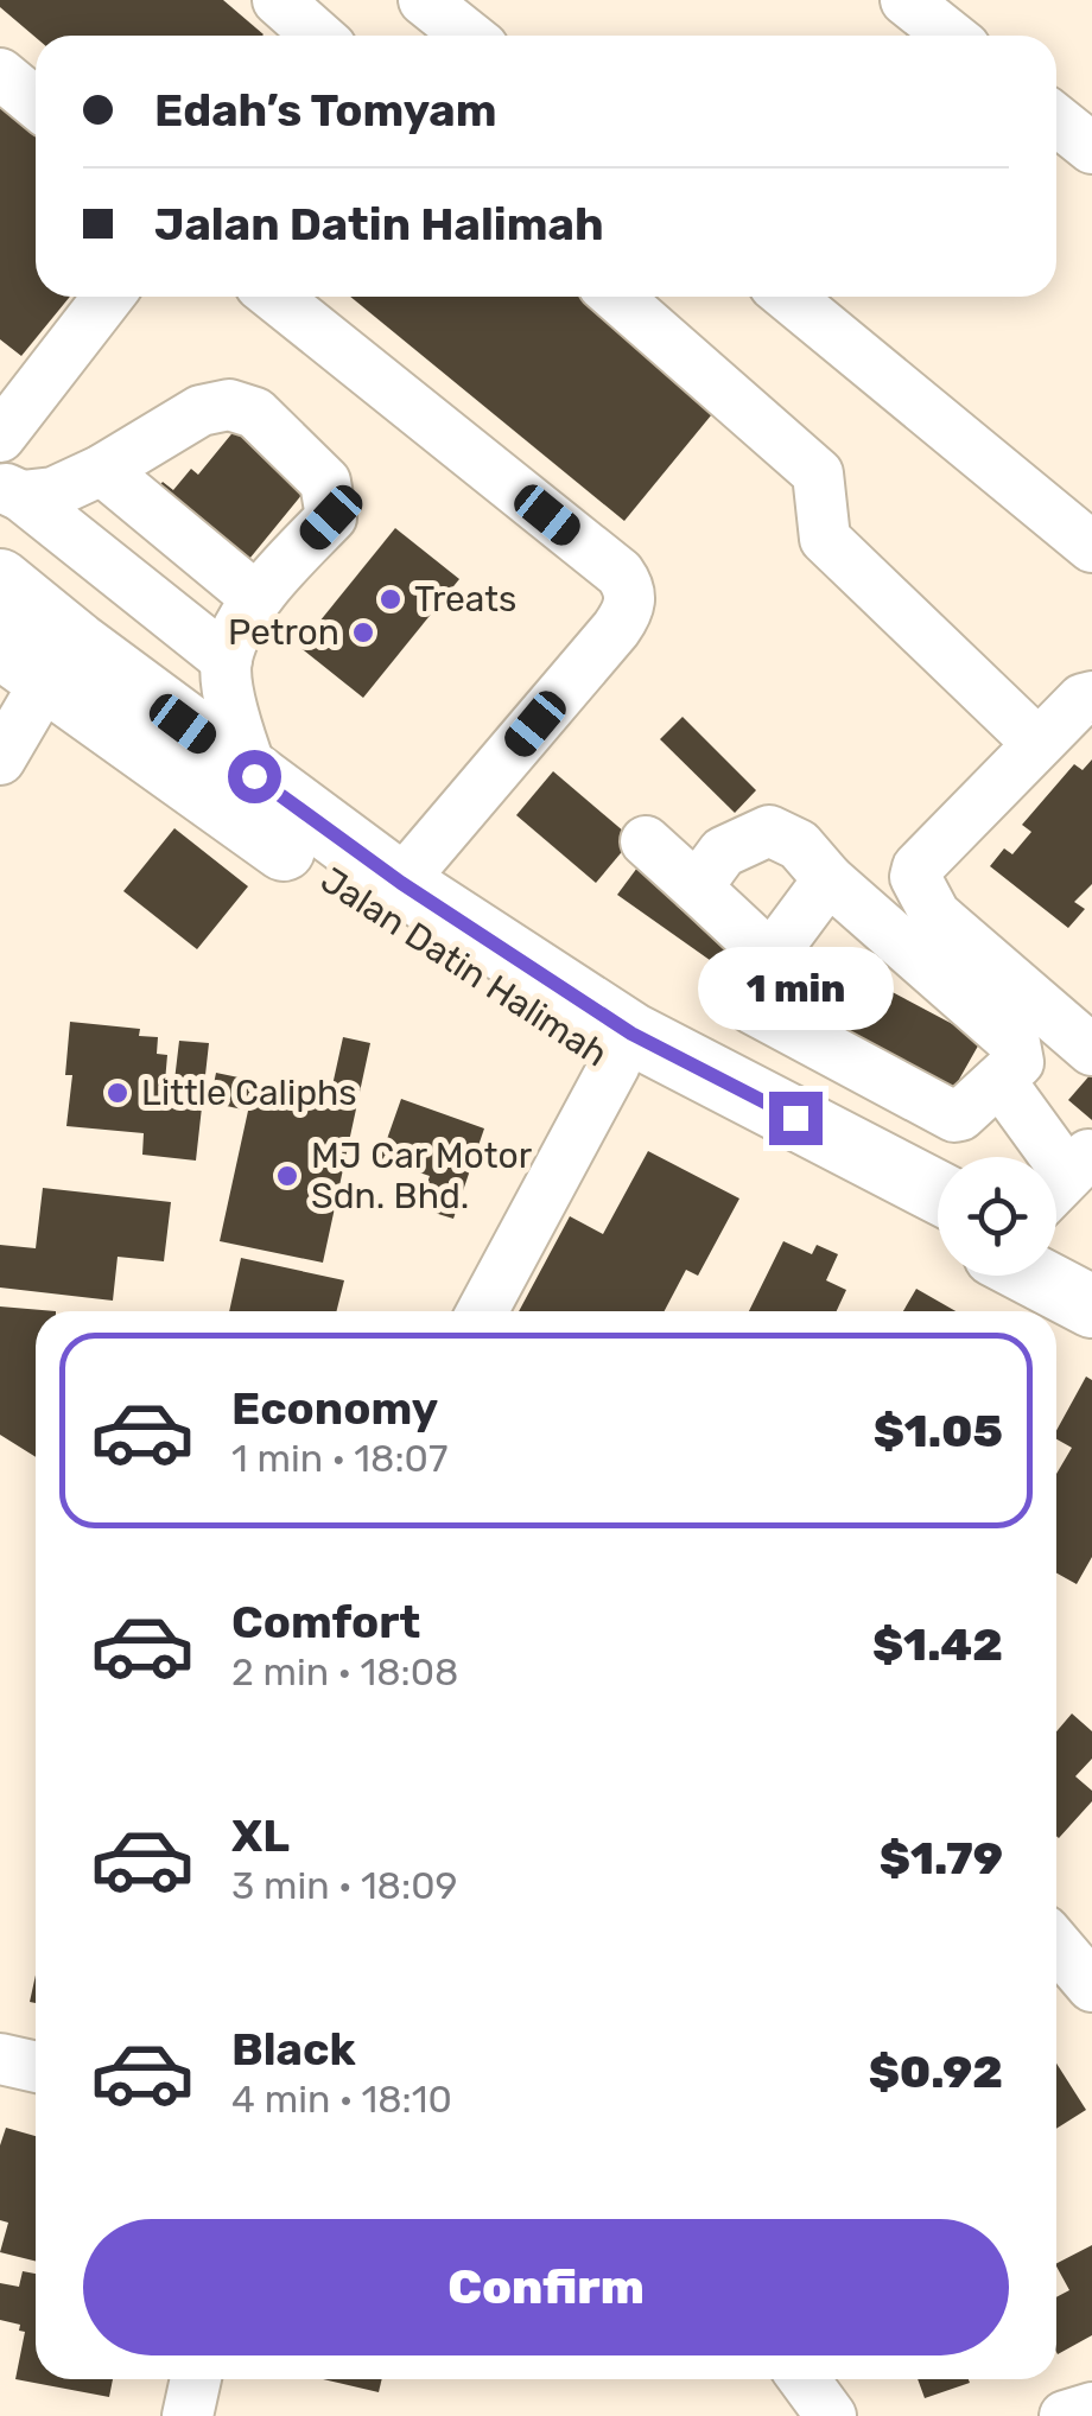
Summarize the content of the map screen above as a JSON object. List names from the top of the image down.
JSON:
{
  "streets": {
    "main road": ["Jalan Datin Halimah"]
  },
  "places": [
    "Treats",
    "Petron",
    "Little Caliphs",
    "MJ Car Motor Sdn. Bhd."
  ],
  "page": {
    "banner": ["Edah’s Tomyam", "Jalan Datin Halimah"],
    "bubble": "1 min",
    "list": [
      {
        "name": "Economy",
        "note": "1 min · 18:07",
        "value": "$1.05"
      },
      {
        "name": "Comfort",
        "note": "2 min · 18:08",
        "value": "$1.42"
      },
      {
        "name": "XL",
        "note": "3 min · 18:09",
        "value": "$1.79"
      },
      {
        "name": "Black",
        "note": "4 min · 18:10",
        "value": "$0.92"
      }
    ],
    "buttons": "Confirm"
  }
}
